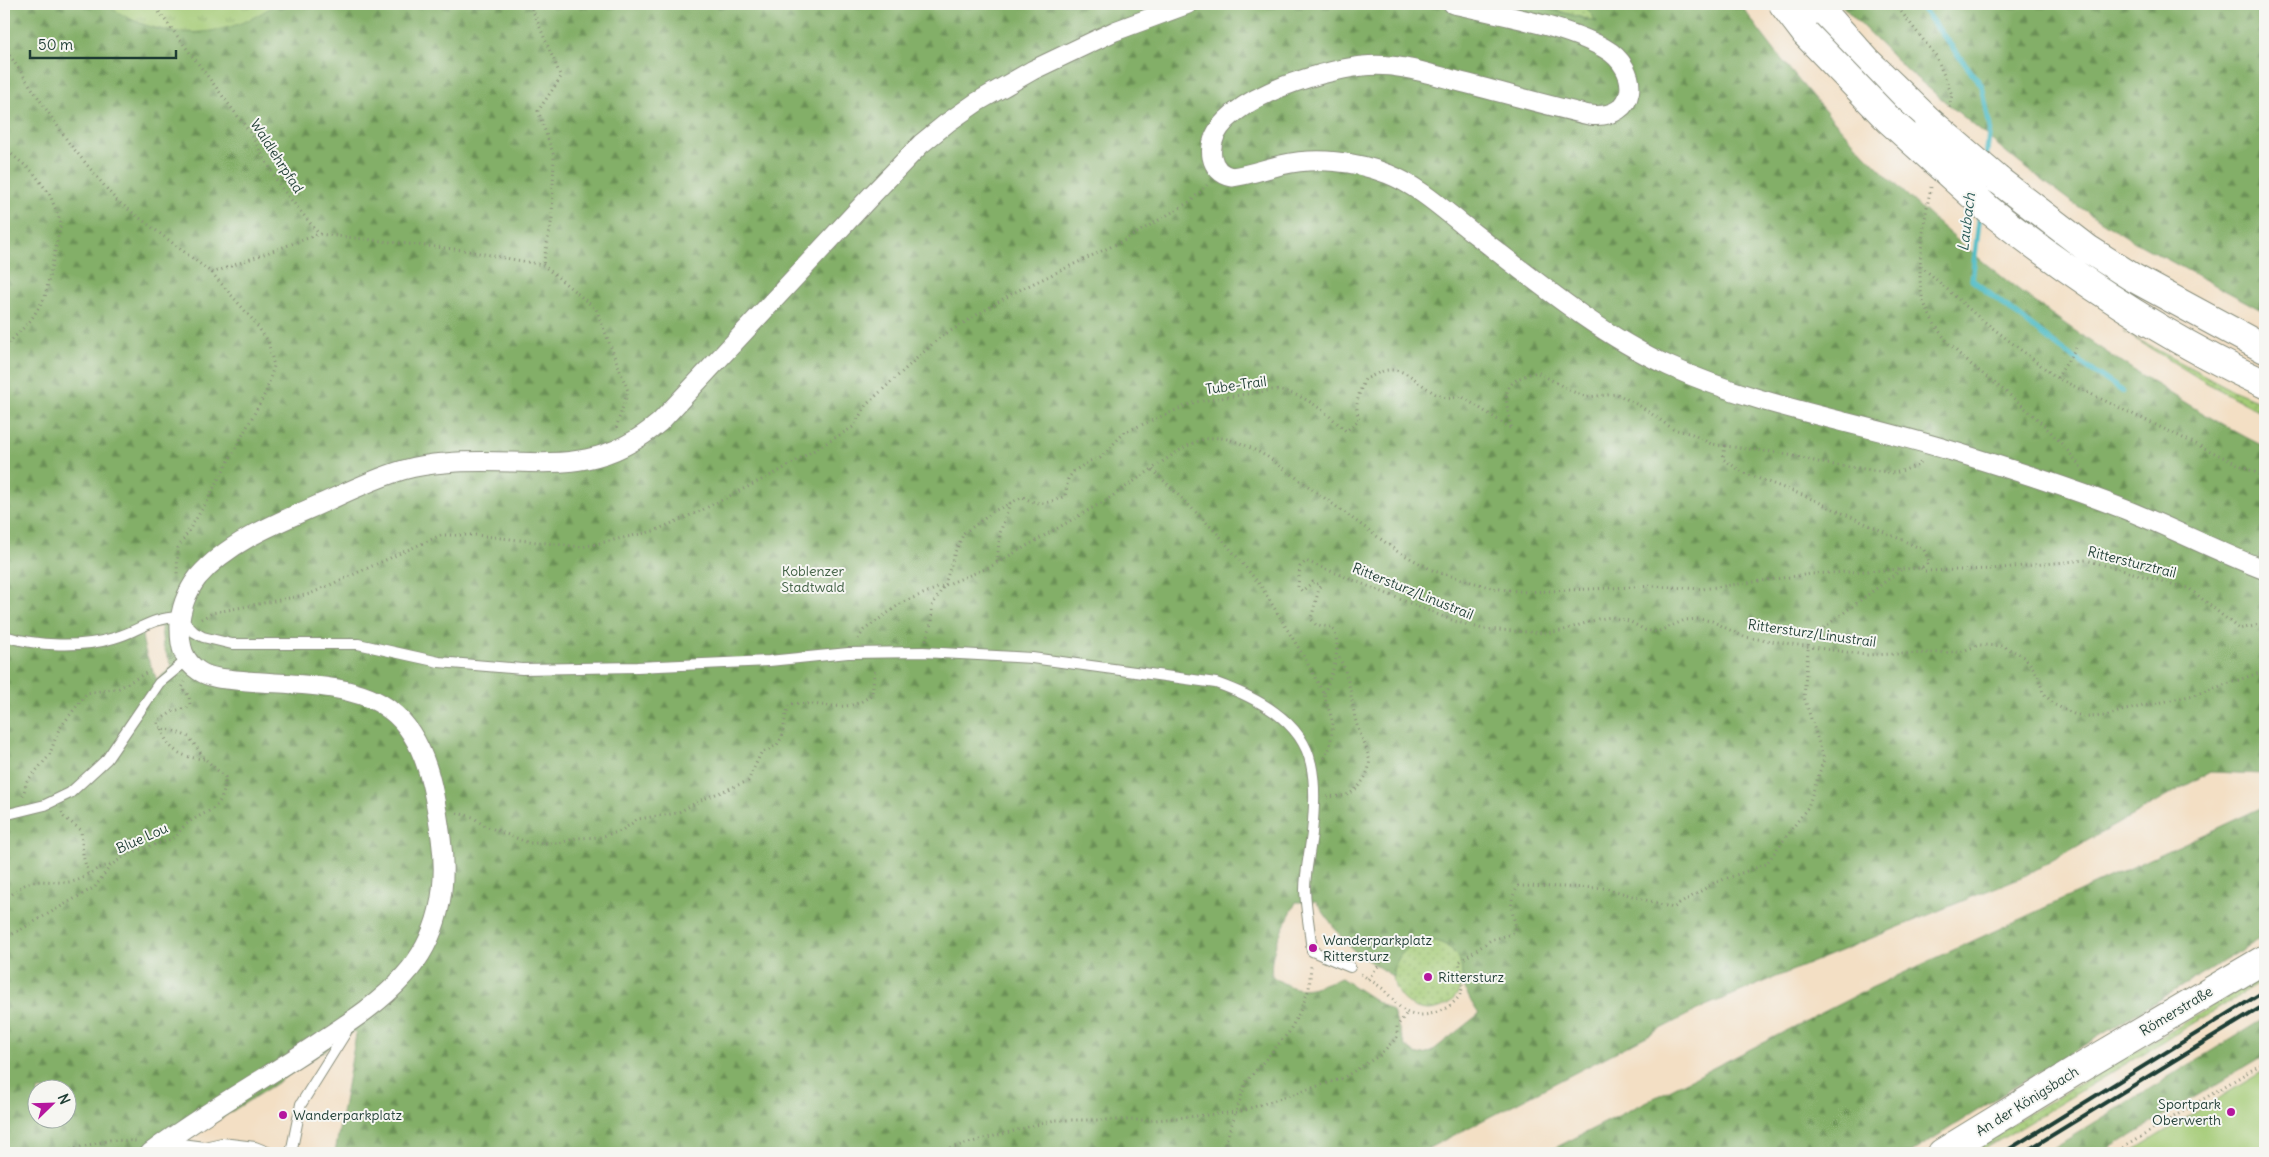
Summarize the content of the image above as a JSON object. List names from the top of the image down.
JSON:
{
  "streets": {
    "main road": ["Römerstraße", "An der Königsbach"],
    "path": [
      "Waldlehrpfad",
      "Tube-Trail",
      "Rittersturztrail",
      "Rittersturz/Linustrail",
      "Blue Lou"
    ]
  },
  "crossings": [
    ["Römerstraße", "An der Königsbach"]
  ],
  "water": ["Laubach"],
  "parks": ["Koblenzer Stadtwald"],
  "places": [
    "Wanderparkplatz Rittersturz",
    "Rittersturz",
    "Sportpark Oberwerth",
    "Wanderparkplatz"
  ],
  "scale_bar": "50 m",
  "north": "top right"
}
